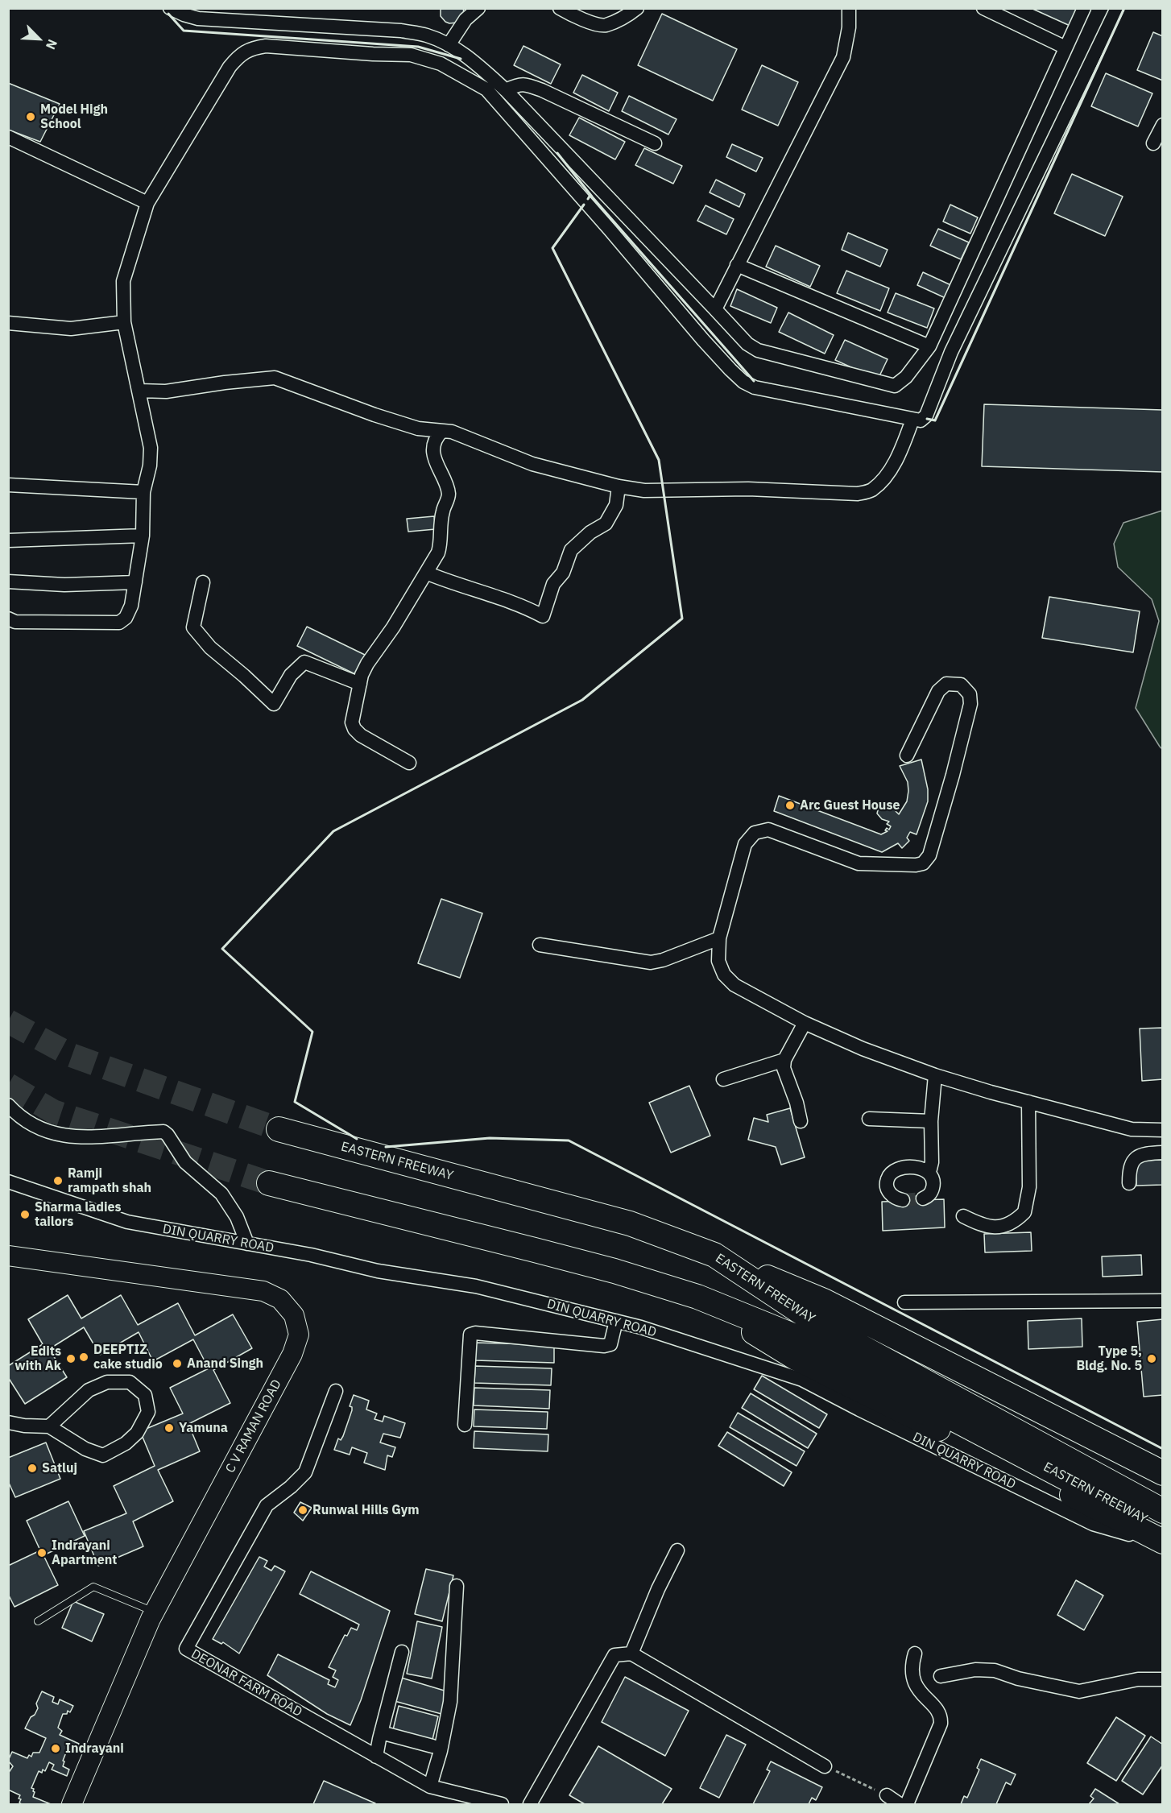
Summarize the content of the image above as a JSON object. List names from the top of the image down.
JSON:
{
  "streets": {
    "highway": ["EASTERN FREEWAY"],
    "street": ["DIN QUARRY ROAD", "C V RAMAN ROAD", "DEONAR FARM ROAD"]
  },
  "places": [
    "Model High School",
    "Arc Guest House",
    "Ramji rampath shah",
    "Sharma ladies tailors",
    "DEEPTIZ cake studio",
    "Edits with Ak",
    "Type 5, Bldg. No. 5",
    "Anand Singh",
    "Yamuna",
    "Satluj",
    "Runwal Hills Gym",
    "Indrayani Apartment",
    "Indrayani"
  ],
  "north": "bottom right"
}
